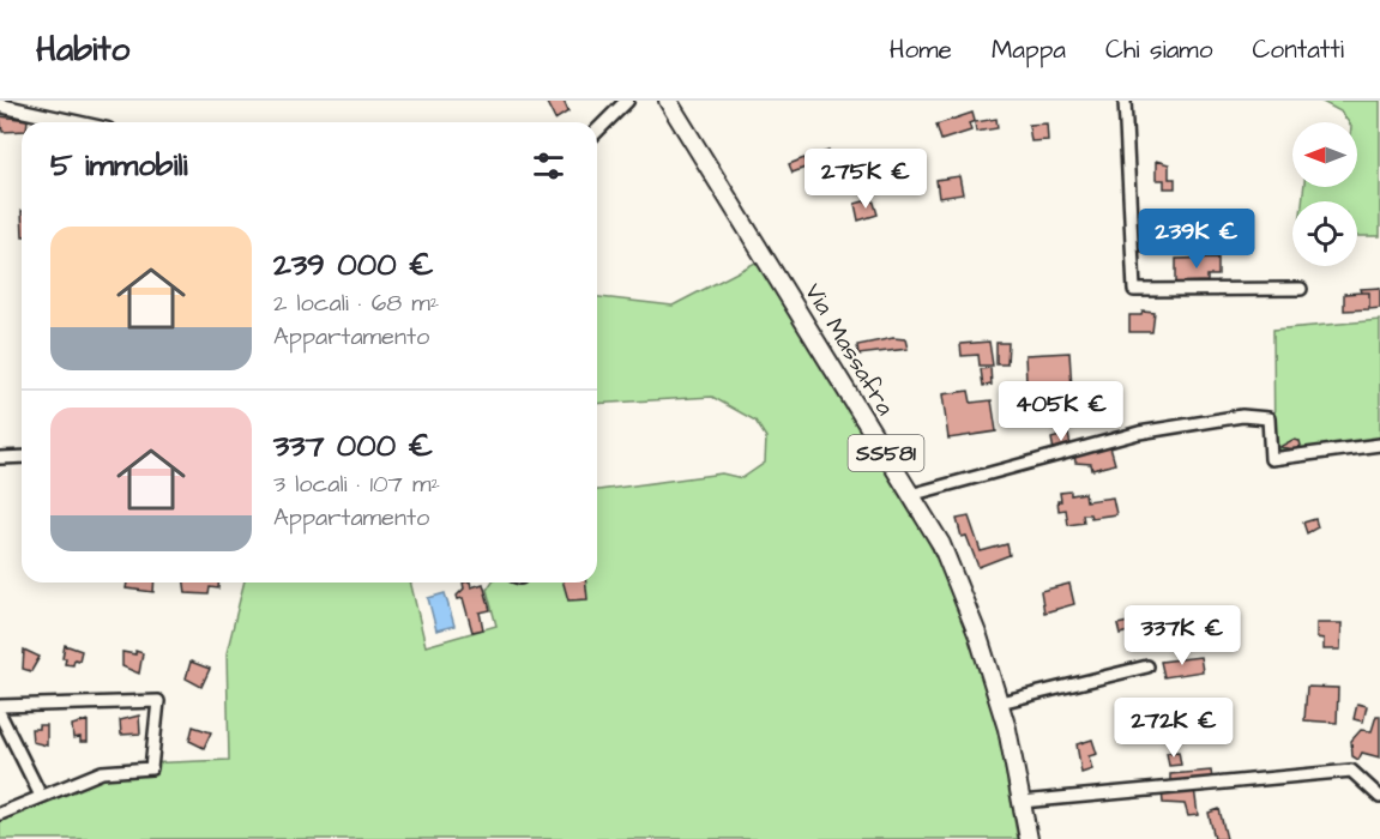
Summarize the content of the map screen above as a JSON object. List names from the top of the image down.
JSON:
{
  "streets": {
    "main road": ["Via Massafra", "SS581"]
  },
  "north": "left",
  "page": {
    "header": "Habito",
    "nav": [
      "Home",
      "Mappa",
      "Chi siamo",
      "Contatti"
    ],
    "heading": "5 immobili",
    "price": [
      "275K €",
      "239K €",
      "405K €",
      "337K €",
      "272K €"
    ],
    "list": [
      {
        "name": "239 000 €",
        "note": "2 locali · 68 m² · Appartamento"
      },
      {
        "name": "337 000 €",
        "note": "3 locali · 107 m² · Appartamento"
      }
    ]
  }
}
